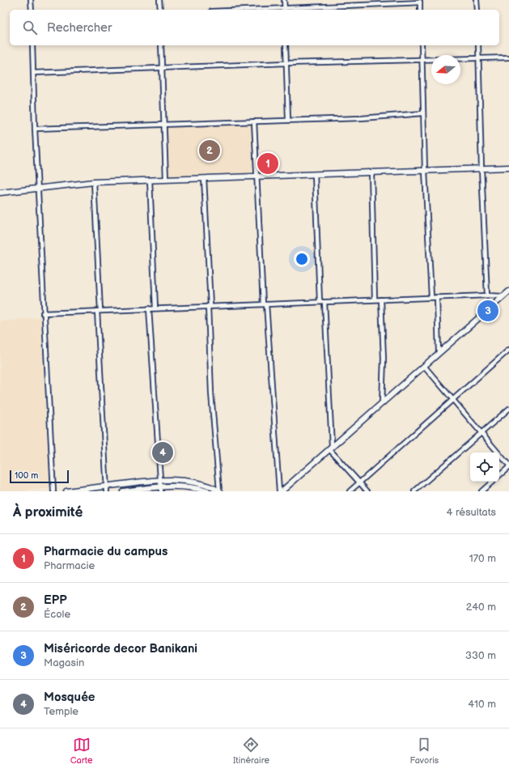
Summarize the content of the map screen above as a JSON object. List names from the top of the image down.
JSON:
{
  "scale_bar": "100 m",
  "north": "left",
  "page": {
    "search": "Rechercher",
    "pins": [
      "2",
      "1",
      "3",
      "4"
    ],
    "scale": "100 m",
    "heading": ["À proximité", "4 résultats"],
    "list": [
      {
        "mark": "1",
        "name": "Pharmacie du campus",
        "note": "Pharmacie",
        "value": "170 m"
      },
      {
        "mark": "2",
        "name": "EPP",
        "note": "École",
        "value": "240 m"
      },
      {
        "mark": "3",
        "name": "Miséricorde decor Banikani",
        "note": "Magasin",
        "value": "330 m"
      },
      {
        "mark": "4",
        "name": "Mosquée",
        "note": "Temple",
        "value": "410 m"
      }
    ],
    "nav": ["Carte", "Itinéraire", "Favoris"]
  }
}
